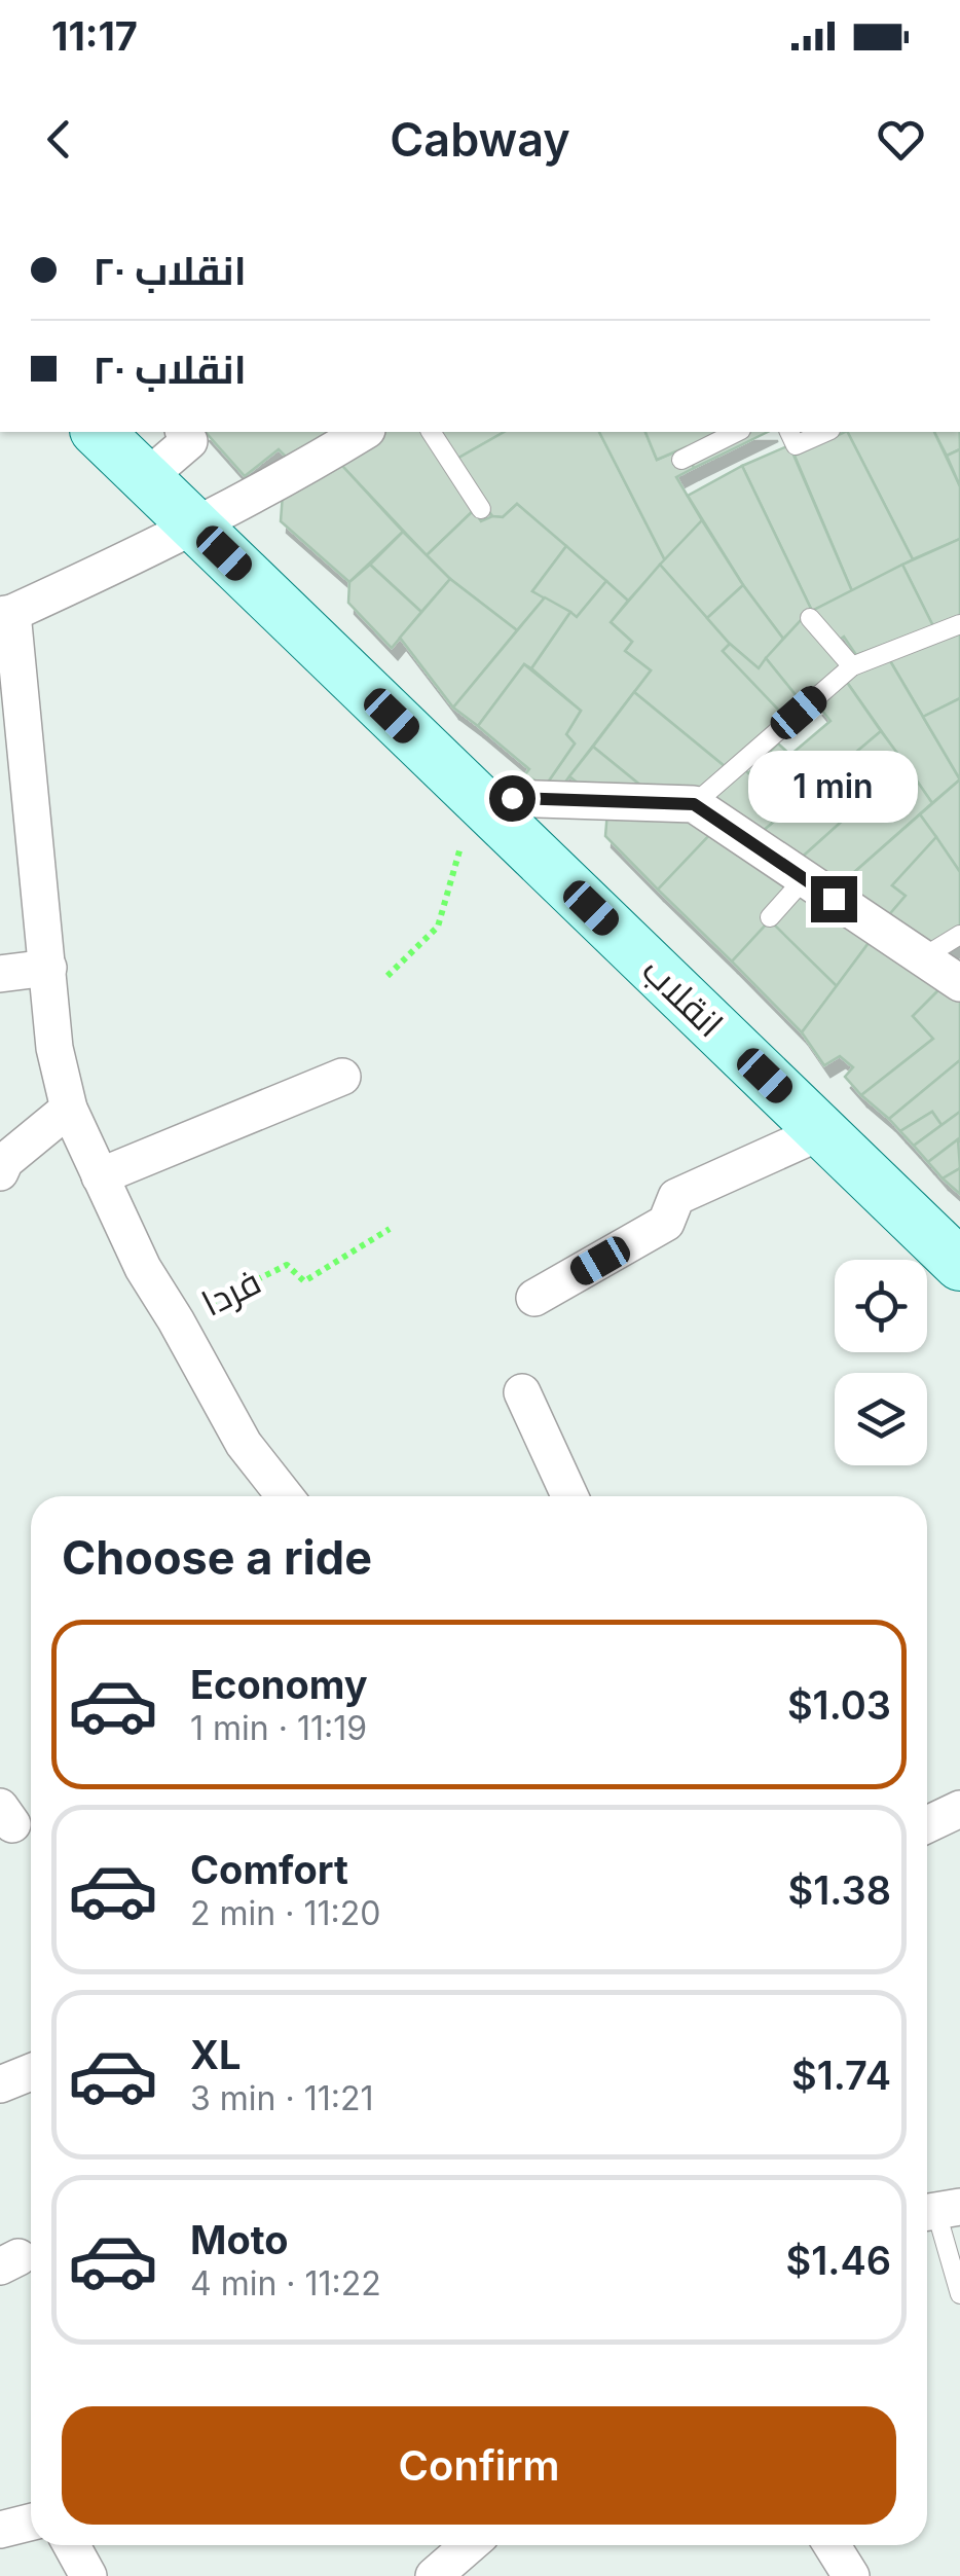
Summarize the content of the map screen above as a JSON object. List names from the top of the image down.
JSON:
{
  "streets": {
    "main road": ["انقلاب"],
    "path": ["فردا"]
  },
  "page": {
    "status": "11:17",
    "header": "Cabway",
    "banner": ["انقلاب ۲۰", "انقلاب ۲۰"],
    "bubble": "1 min",
    "heading": "Choose a ride",
    "list": [
      {
        "name": "Economy",
        "note": "1 min · 11:19",
        "value": "$1.03"
      },
      {
        "name": "Comfort",
        "note": "2 min · 11:20",
        "value": "$1.38"
      },
      {
        "name": "XL",
        "note": "3 min · 11:21",
        "value": "$1.74"
      },
      {
        "name": "Moto",
        "note": "4 min · 11:22",
        "value": "$1.46"
      }
    ],
    "buttons": "Confirm"
  }
}
